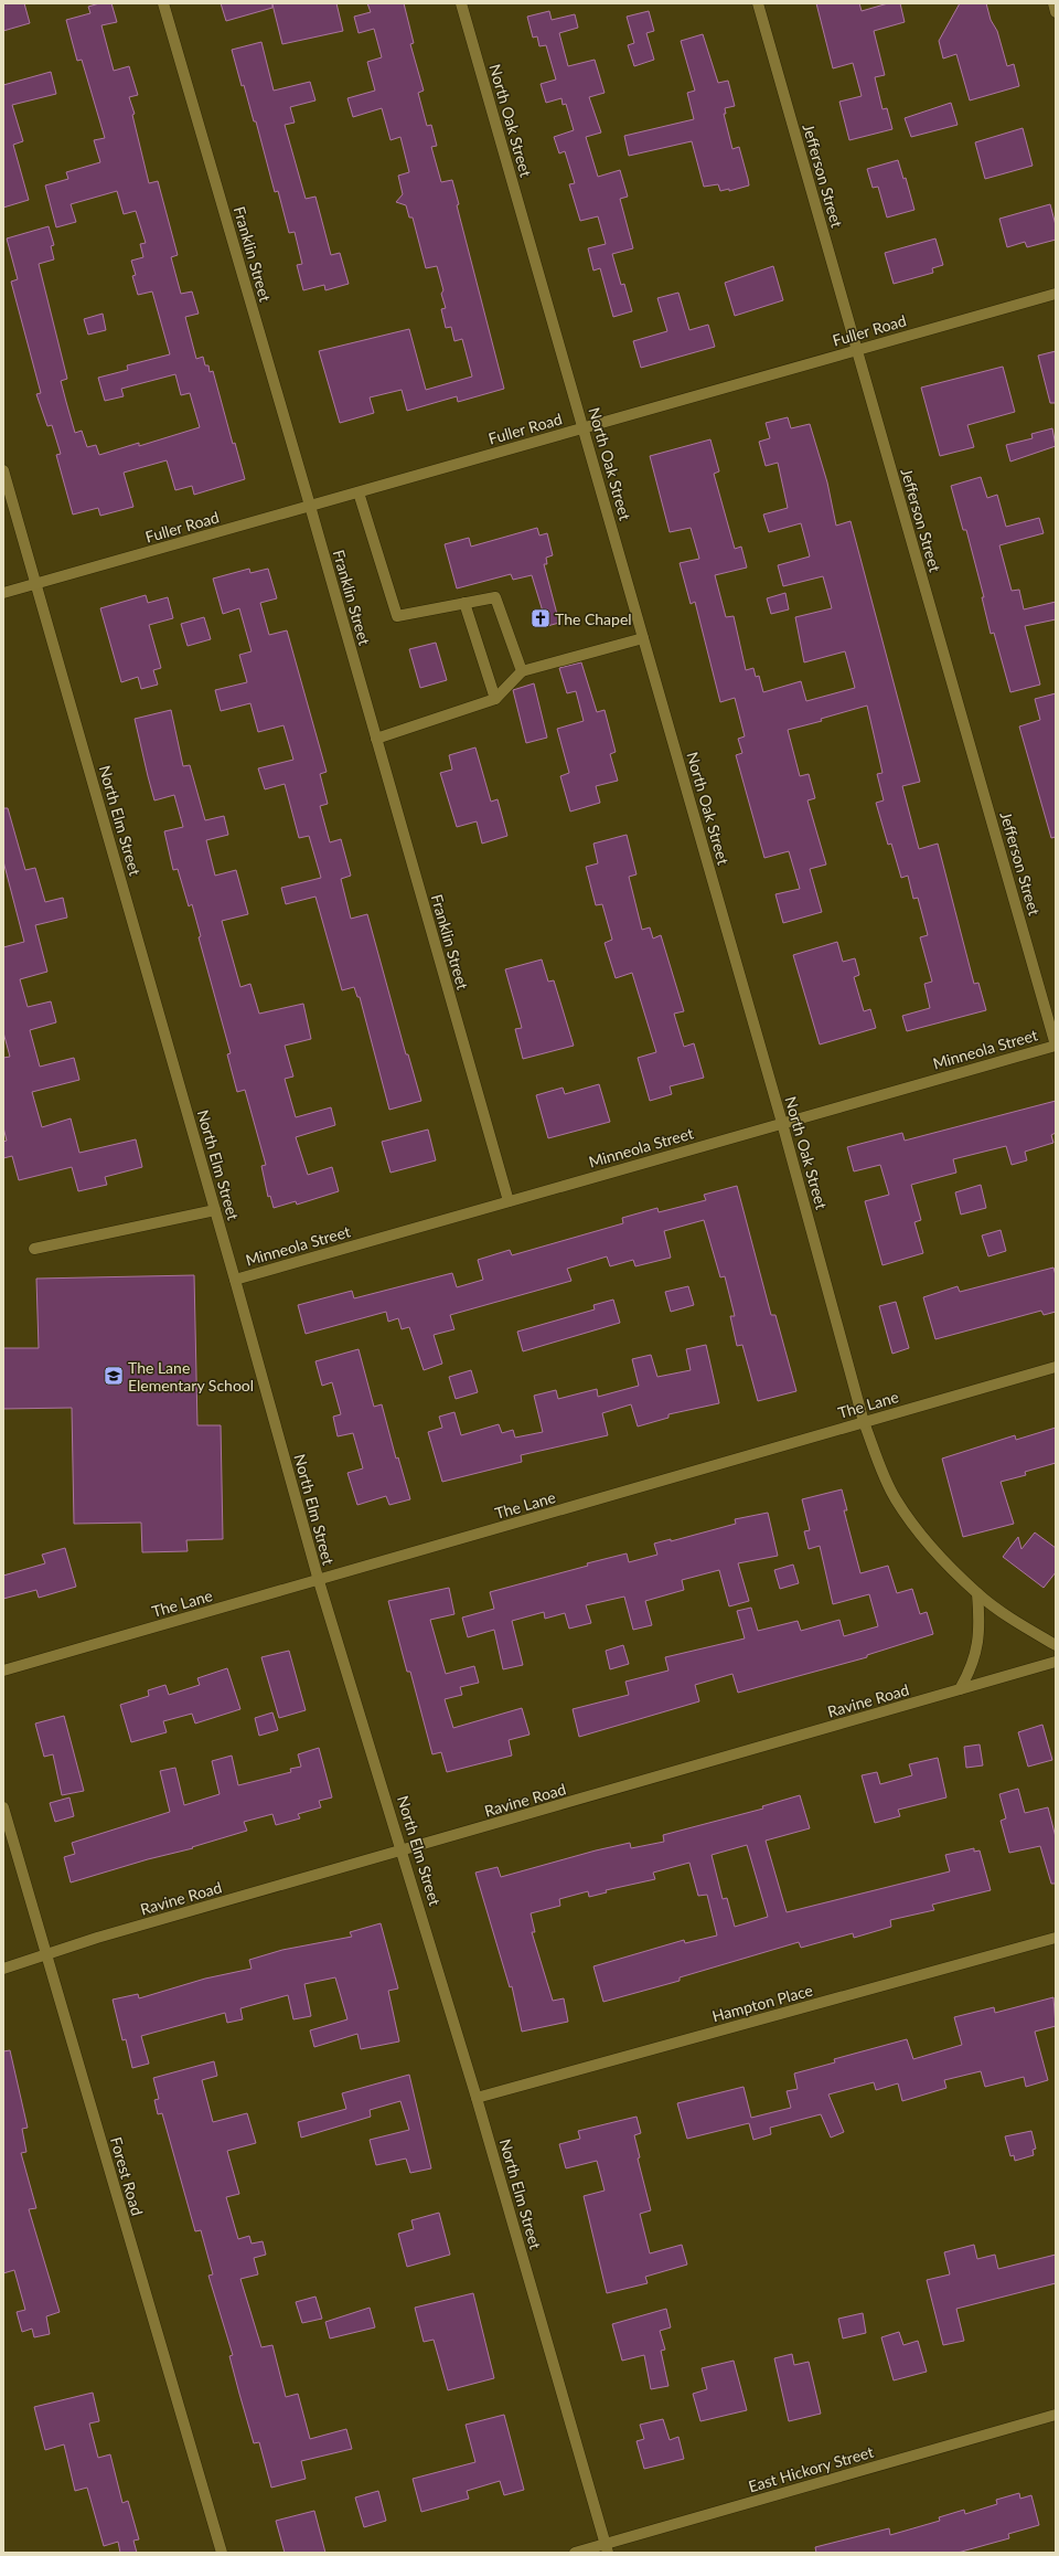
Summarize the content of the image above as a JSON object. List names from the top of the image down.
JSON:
{
  "streets": {
    "street": [
      "North Oak Street",
      "Jefferson Street",
      "Franklin Street",
      "Fuller Road",
      "North Elm Street",
      "Minneola Street",
      "The Lane",
      "Ravine Road",
      "Hampton Place",
      "Forest Road",
      "East Hickory Street"
    ]
  },
  "crossings": [
    ["North Oak Street", "Fuller Road"],
    ["North Oak Street", "Minneola Street"],
    ["North Oak Street", "The Lane"],
    ["Jefferson Street", "Fuller Road"],
    ["Jefferson Street", "Minneola Street"],
    ["Franklin Street", "Fuller Road"],
    ["Franklin Street", "Minneola Street"],
    ["Fuller Road", "North Elm Street"],
    ["North Elm Street", "Minneola Street"],
    ["North Elm Street", "The Lane"],
    ["North Elm Street", "Ravine Road"],
    ["North Elm Street", "Hampton Place"],
    ["North Elm Street", "East Hickory Street"],
    ["Ravine Road", "Forest Road"]
  ],
  "places": {
    "church": ["The Chapel"],
    "school or university": ["The Lane Elementary School"]
  }
}
